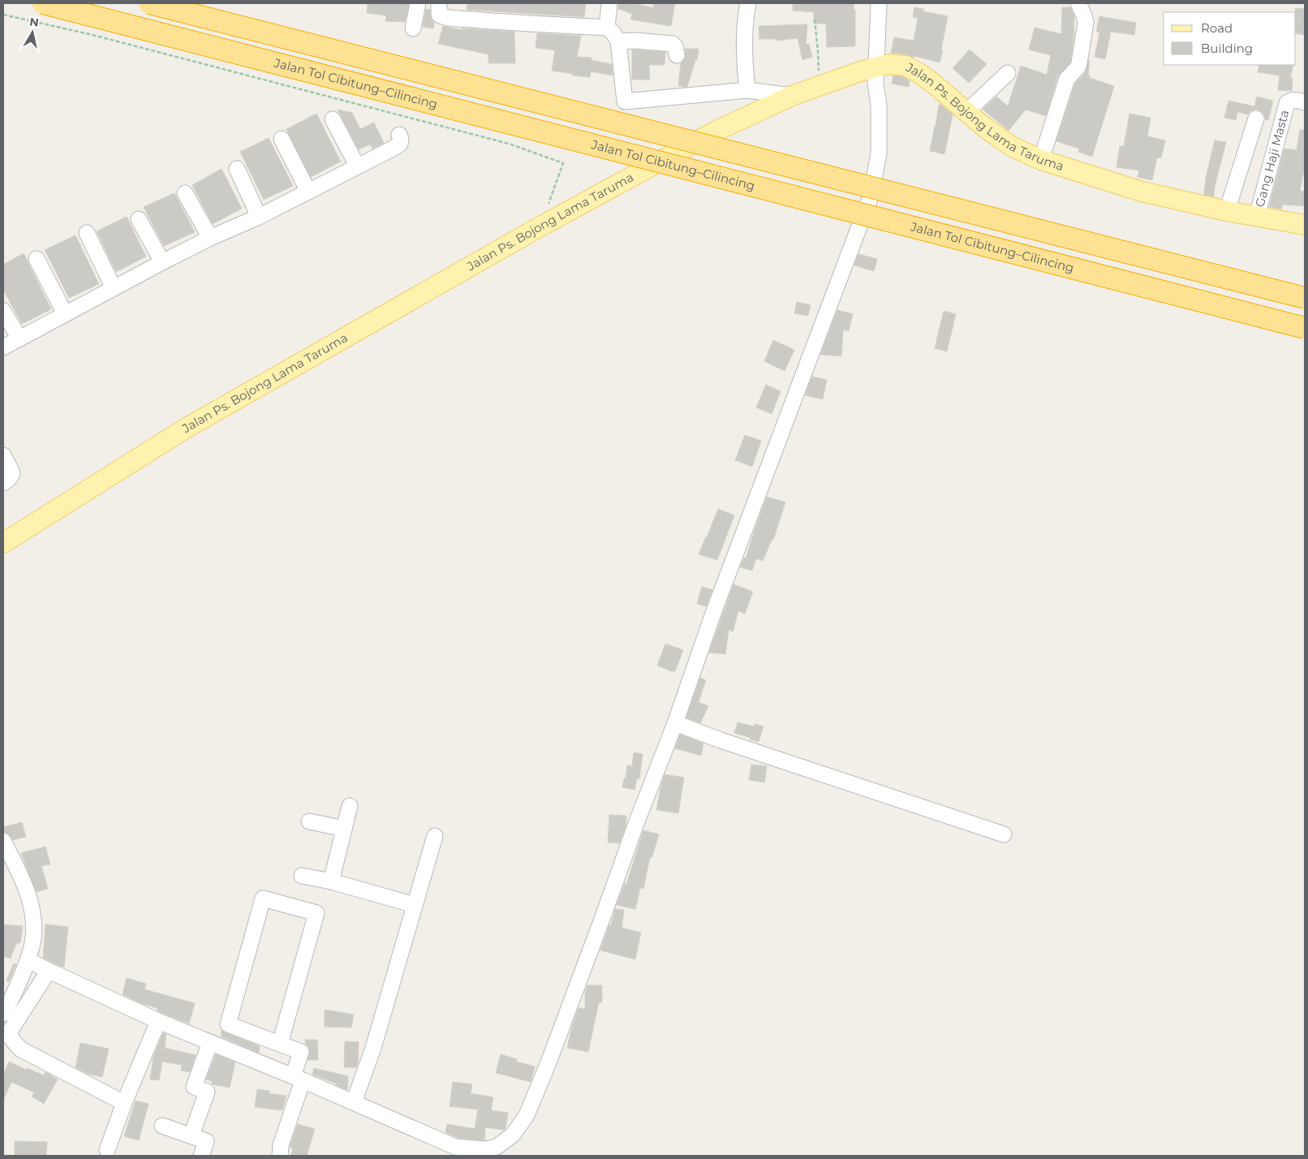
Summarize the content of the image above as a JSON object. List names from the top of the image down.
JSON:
{
  "streets": {
    "highway": ["Jalan Tol Cibitung–Cilincing"],
    "main road": ["Jalan Ps. Bojong Lama Taruma"],
    "street": ["Gang Haji Masta"]
  },
  "crossings": [
    ["Jalan Ps. Bojong Lama Taruma", "Gang Haji Masta"]
  ],
  "legend": ["Road", "Building"],
  "north": "top"
}
